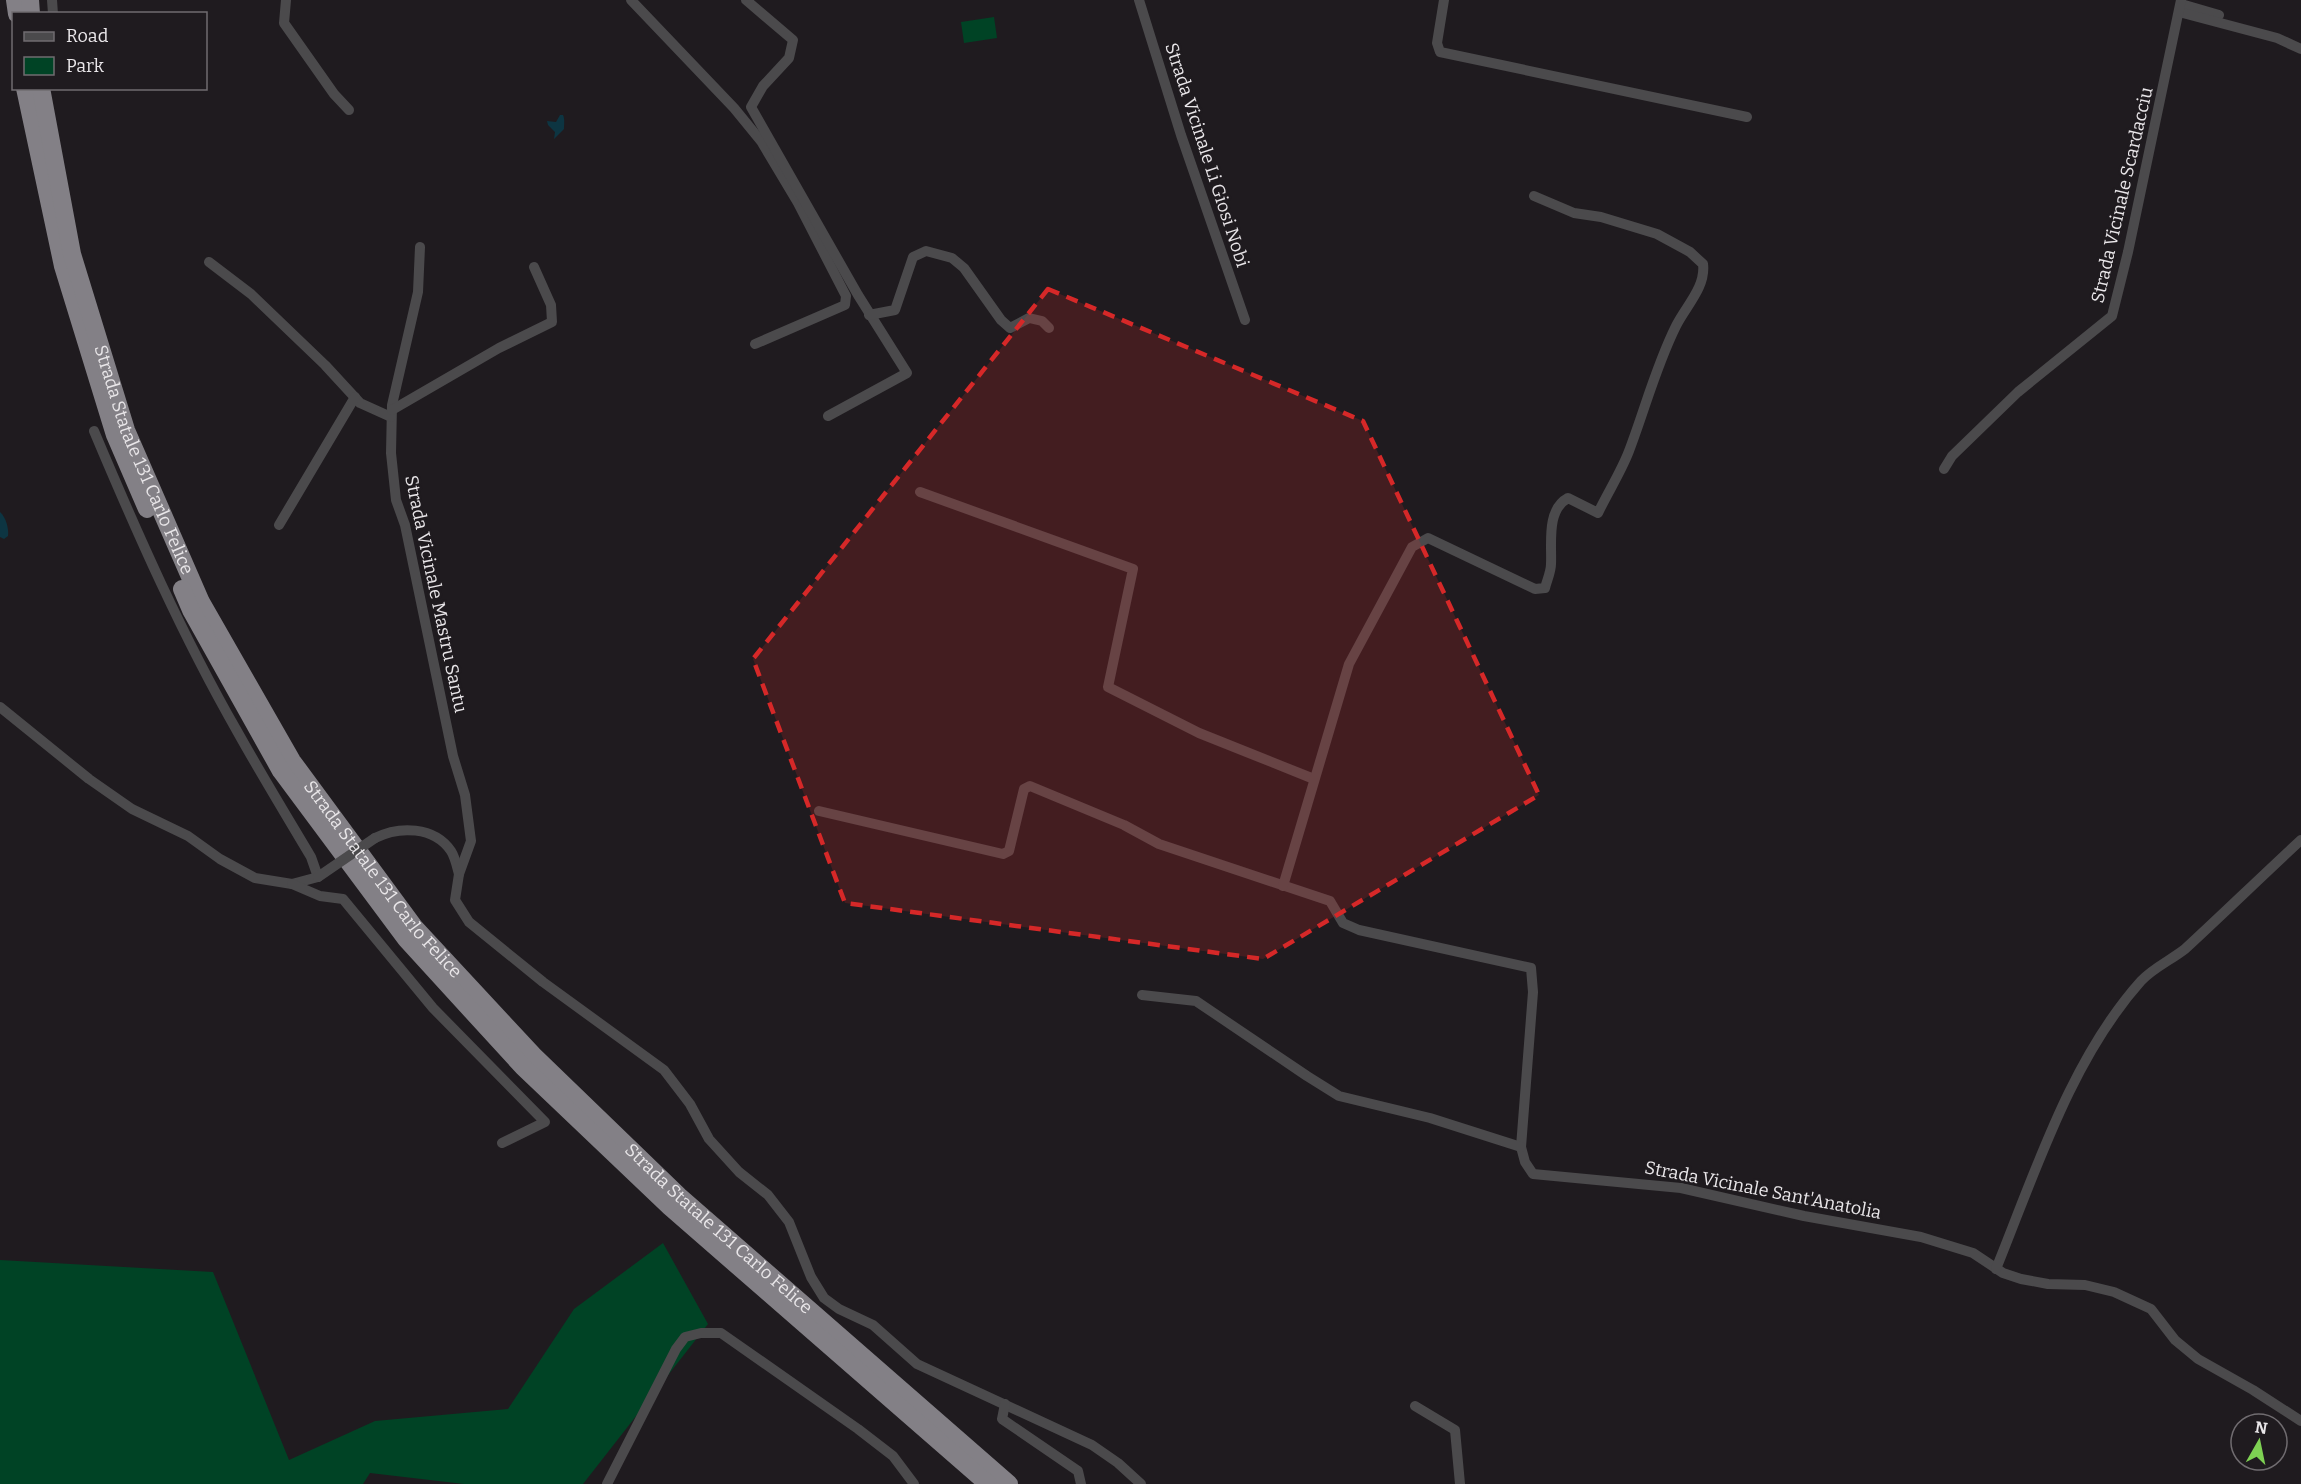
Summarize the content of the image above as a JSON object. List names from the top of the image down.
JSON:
{
  "streets": {
    "highway": ["Strada Statale 131 Carlo Felice"],
    "street": [
      "Strada Vicinale Li Giosi Nobi",
      "Strada Vicinale Scardacciu",
      "Strada Vicinale Mastru Santu",
      "Strada Vicinale Sant'Anatolia"
    ]
  },
  "legend": ["Road", "Park"],
  "north": "top"
}
